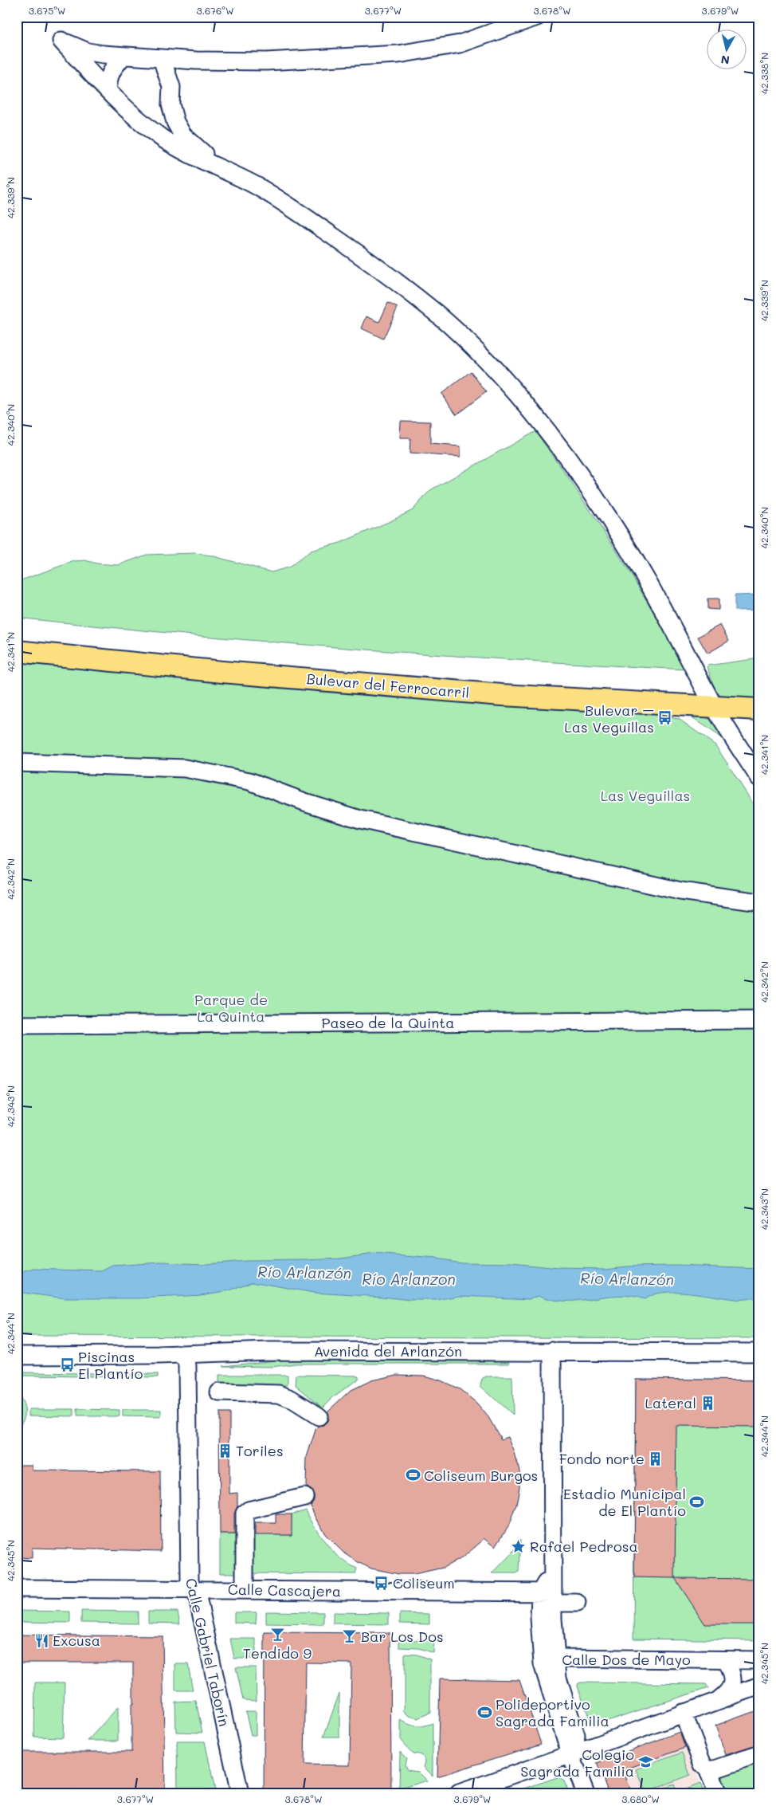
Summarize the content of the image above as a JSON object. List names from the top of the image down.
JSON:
{
  "streets": {
    "main road": ["Bulevar del Ferrocarril"],
    "street": [
      "Paseo de la Quinta",
      "Avenida del Arlanzón",
      "Calle Cascajera",
      "Calle Gabriel Taborín",
      "Calle Dos de Mayo"
    ]
  },
  "crossings": [
    ["Avenida del Arlanzón", "Calle Gabriel Taborín"],
    ["Calle Cascajera", "Calle Gabriel Taborín"]
  ],
  "water": ["Río Arlanzón", "Río Arlanzon"],
  "parks": ["Las Veguillas", "Parque de La Quinta"],
  "places": {
    "bus stop": ["Bulevar – Las Veguillas", "Piscinas El Plantío", "Coliseum"],
    "building": ["Lateral", "Toriles", "Fondo norte"],
    "sports": ["Coliseum Burgos", "Estadio Municipal de El Plantío", "Polideportivo Sagrada Familia"],
    "place": ["Rafael Pedrosa"],
    "bar": ["Tendido 9", "Bar Los Dos"],
    "restaurant": ["Excusa"],
    "school or university": ["Colegio Sagrada Familia"]
  },
  "north": "bottom",
  "coordinates": [
    "3.675°W",
    "3.676°W",
    "3.677°W",
    "3.678°W",
    "3.679°W",
    "42.338°N",
    "42.339°N",
    "42.340°N",
    "42.341°N",
    "42.342°N",
    "42.343°N",
    "42.344°N",
    "42.345°N",
    "3.680°W"
  ]
}
